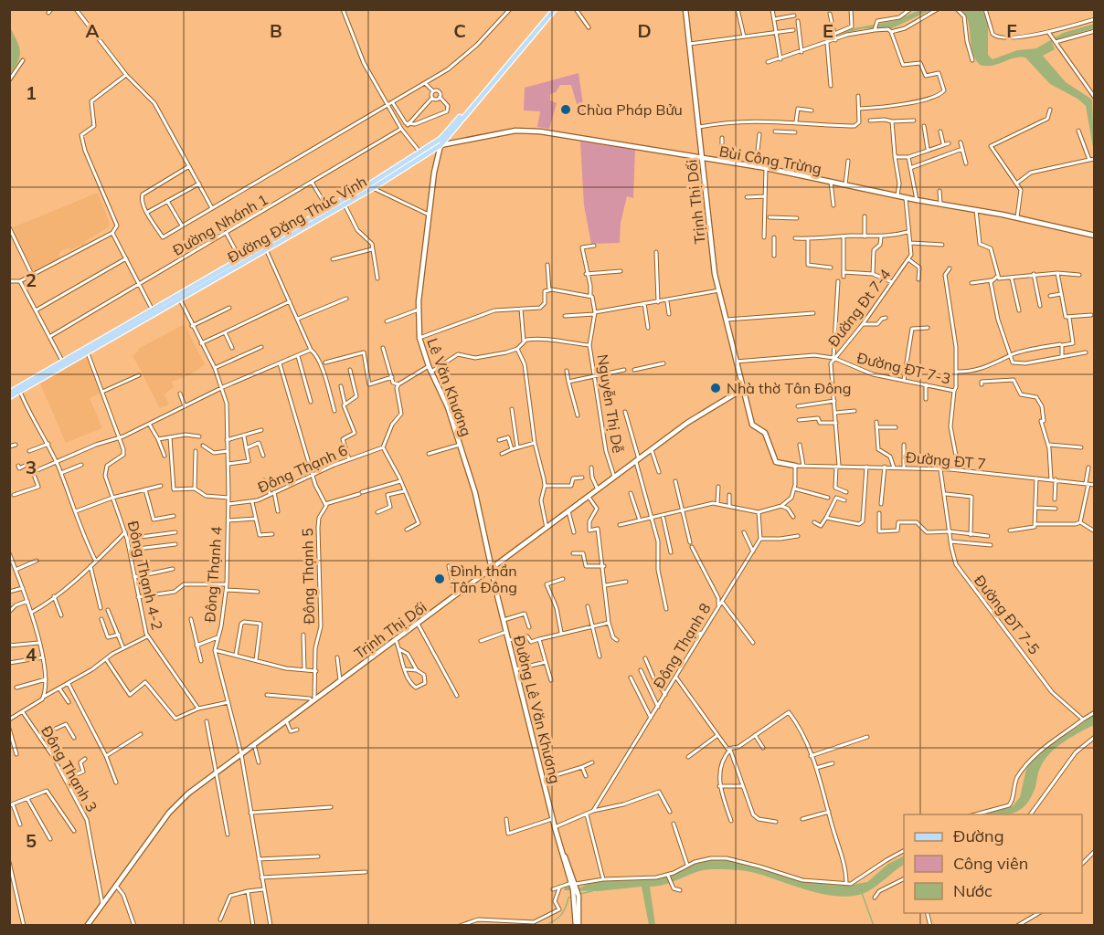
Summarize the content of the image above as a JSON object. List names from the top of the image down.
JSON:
{
  "streets": {
    "main road": ["Đường Đặng Thúc Vịnh"],
    "street": [
      "Bùi Công Trừng",
      "Trịnh Thị Dối",
      "Đường Nhánh 1",
      "Đường Đt 7-4",
      "Đường ĐT 7-3",
      "Lê Văn Khương",
      "Nguyễn Thị Dễ",
      "Đường ĐT 7",
      "Đông Thạnh 6",
      "Đông Thạnh 4",
      "Đông Thạnh 4-2",
      "Đông Thạnh 5",
      "Đường ĐT 7-5",
      "Đông Thạnh 8",
      "Đường Lê Văn Khương",
      "Đông Thạnh 3"
    ]
  },
  "crossings": [
    ["Bùi Công Trừng", "Trịnh Thị Dối"],
    ["Bùi Công Trừng", "Đường Đặng Thúc Vịnh"],
    ["Bùi Công Trừng", "Đường Đt 7-4"],
    ["Bùi Công Trừng", "Lê Văn Khương"],
    ["Trịnh Thị Dối", "Đường ĐT 7-3"],
    ["Trịnh Thị Dối", "Lê Văn Khương"],
    ["Trịnh Thị Dối", "Nguyễn Thị Dễ"],
    ["Trịnh Thị Dối", "Đường ĐT 7"],
    ["Trịnh Thị Dối", "Đông Thạnh 4"],
    ["Trịnh Thị Dối", "Đông Thạnh 5"],
    ["Trịnh Thị Dối", "Đường Lê Văn Khương"],
    ["Trịnh Thị Dối", "Đông Thạnh 3"],
    ["Đường Đặng Thúc Vịnh", "Lê Văn Khương"],
    ["Đường Đặng Thúc Vịnh", "Đông Thạnh 4"],
    ["Đường Đt 7-4", "Đường ĐT 7-3"],
    ["Đường Đt 7-4", "Đường ĐT 7"],
    ["Đường ĐT 7-3", "Đường ĐT 7"],
    ["Lê Văn Khương", "Đường Lê Văn Khương"],
    ["Đường ĐT 7", "Đường ĐT 7-5"],
    ["Đông Thạnh 6", "Đông Thạnh 4"],
    ["Đông Thạnh 8", "Đường Lê Văn Khương"]
  ],
  "places": ["Chùa Pháp Bửu", "Nhà thờ Tân Đông", "Đình thần Tân Đông"],
  "legend": ["Đường", "Công viên", "Nước"],
  "grid": {
    "columns": [
      "A",
      "B",
      "C",
      "D",
      "E",
      "F"
    ],
    "rows": [
      "1",
      "2",
      "3",
      "4",
      "5"
    ]
  }
}
